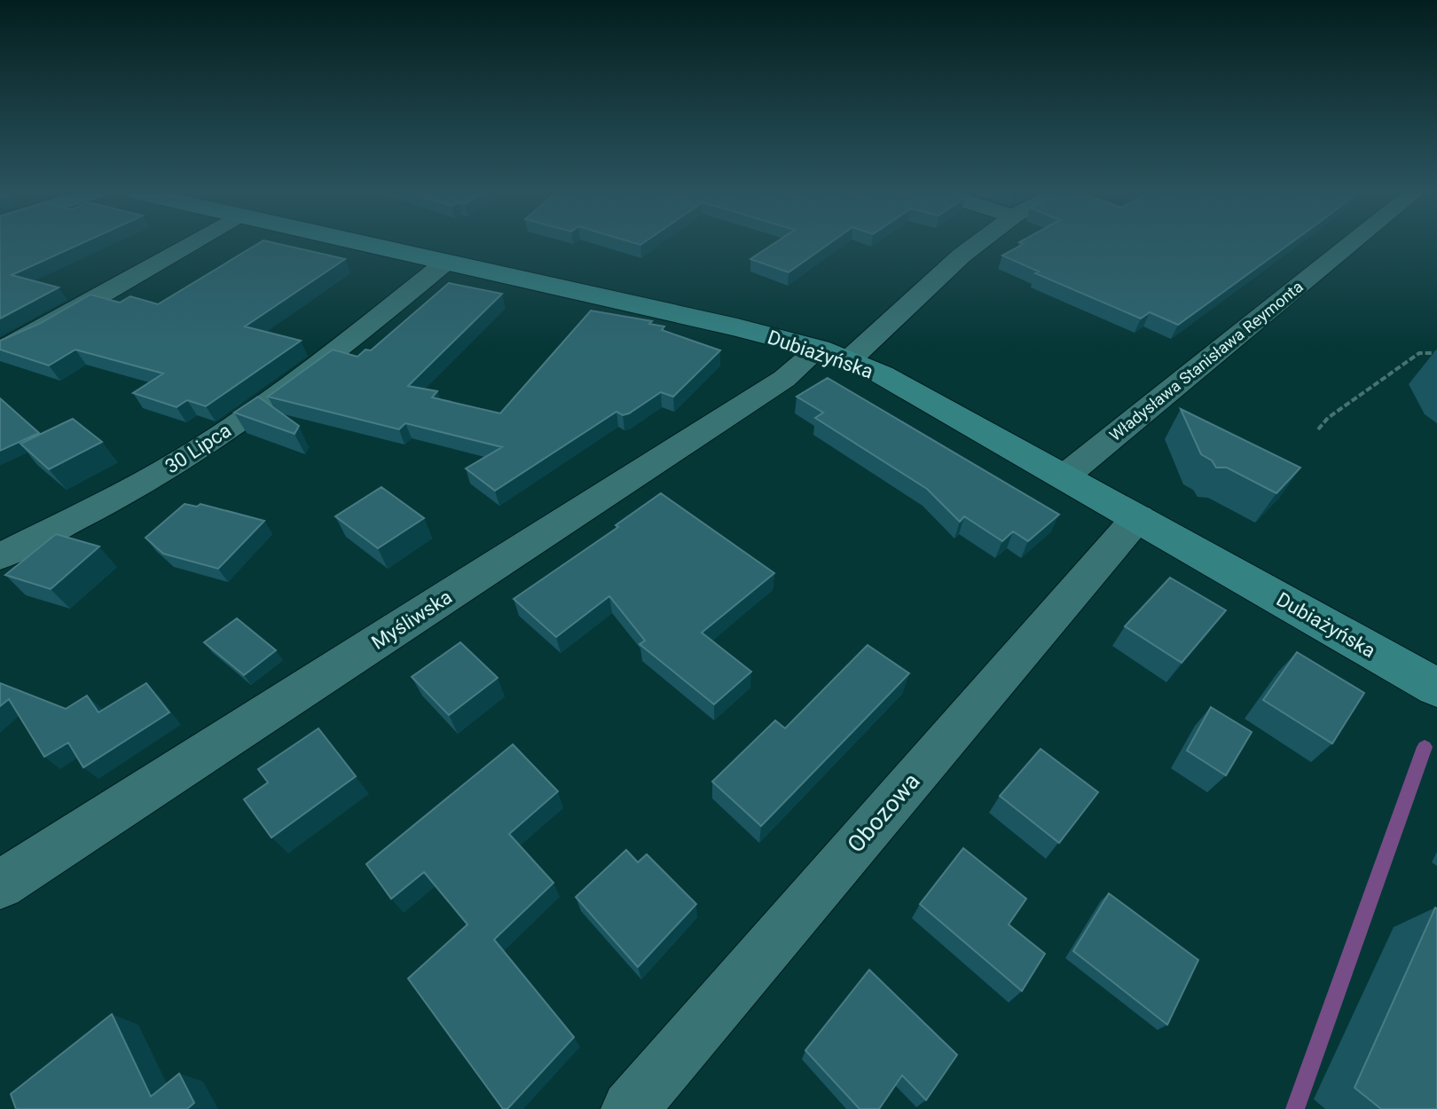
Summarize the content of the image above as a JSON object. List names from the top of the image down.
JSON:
{
  "streets": {
    "street": [
      "Dubiażyńska",
      "Władysława Stanisława Reymonta",
      "30 Lipca",
      "Myśliwska",
      "Obozowa"
    ]
  },
  "crossings": [
    ["Dubiażyńska", "Władysława Stanisława Reymonta"],
    ["Dubiażyńska", "30 Lipca"],
    ["Dubiażyńska", "Myśliwska"],
    ["Dubiażyńska", "Obozowa"]
  ]
}
